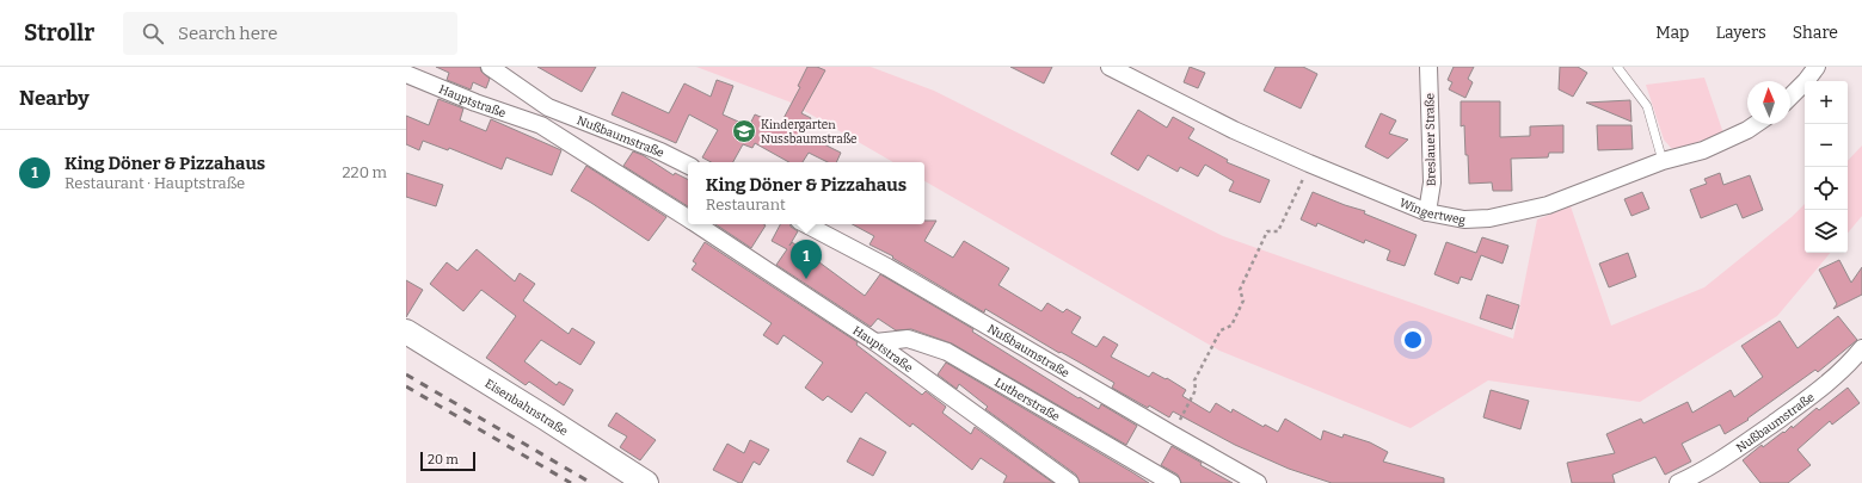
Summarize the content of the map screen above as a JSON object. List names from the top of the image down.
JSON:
{
  "streets": {
    "main road": ["Eisenbahnstraße"],
    "street": [
      "Hauptstraße",
      "Nußbaumstraße",
      "Breslauer Straße",
      "Wingertweg",
      "Lutherstraße"
    ]
  },
  "crossings": [
    ["Hauptstraße", "Lutherstraße"],
    ["Breslauer Straße", "Wingertweg"]
  ],
  "places": {
    "school or university": ["Kindergarten Nussbaumstraße"]
  },
  "scale_bar": "20 m",
  "north": "top",
  "page": {
    "header": "Strollr",
    "search": "Search here",
    "nav": ["Map", "Layers", "Share"],
    "heading": "Nearby",
    "map_buttons": ["+", "−"],
    "list": [
      {
        "mark": "1",
        "name": "King Döner & Pizzahaus",
        "note": "Restaurant · Hauptstraße",
        "value": "220 m"
      }
    ],
    "popup": ["King Döner & Pizzahaus", "Restaurant"],
    "pins": "1",
    "scale": "20 m"
  }
}
